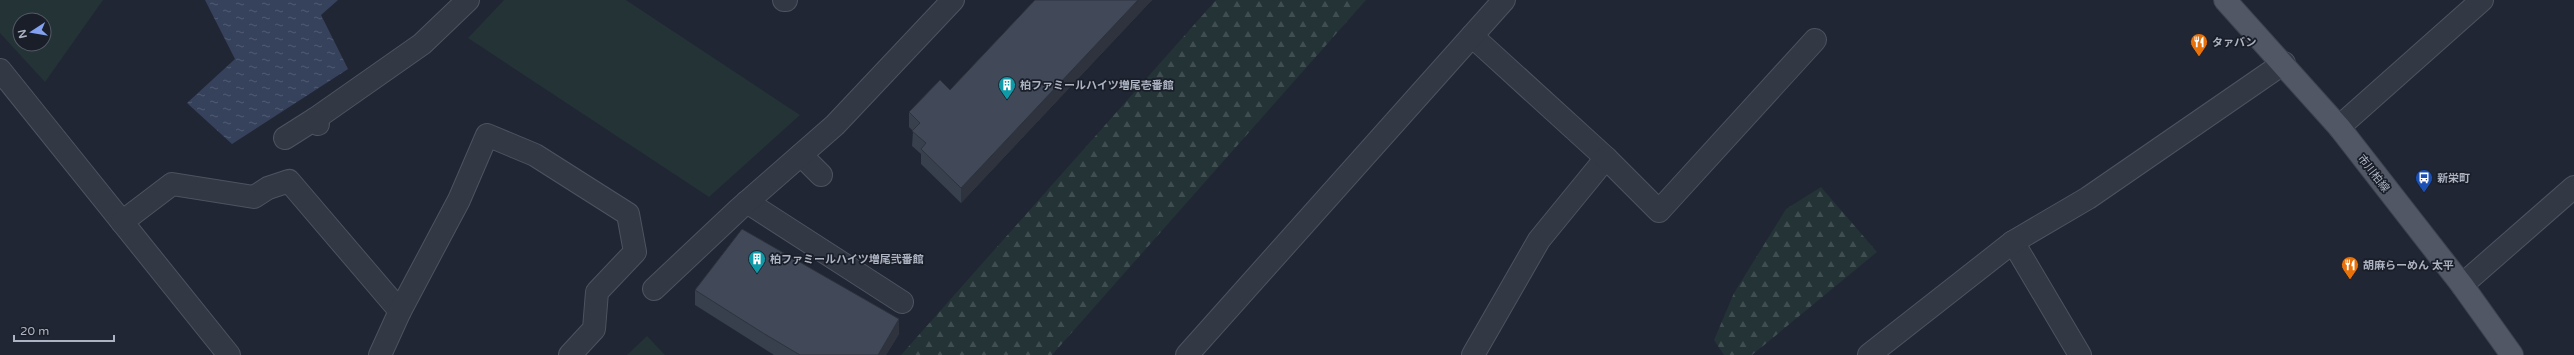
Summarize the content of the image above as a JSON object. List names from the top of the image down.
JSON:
{
  "streets": {
    "main road": ["市川柏線"]
  },
  "places": {
    "restaurant": ["タァバン", "胡麻らーめん 太平"],
    "building": ["柏ファミールハイツ増尾壱番館", "柏ファミールハイツ増尾弐番館"],
    "bus stop": ["新栄町"]
  },
  "scale_bar": "20 m",
  "north": "left"
}
